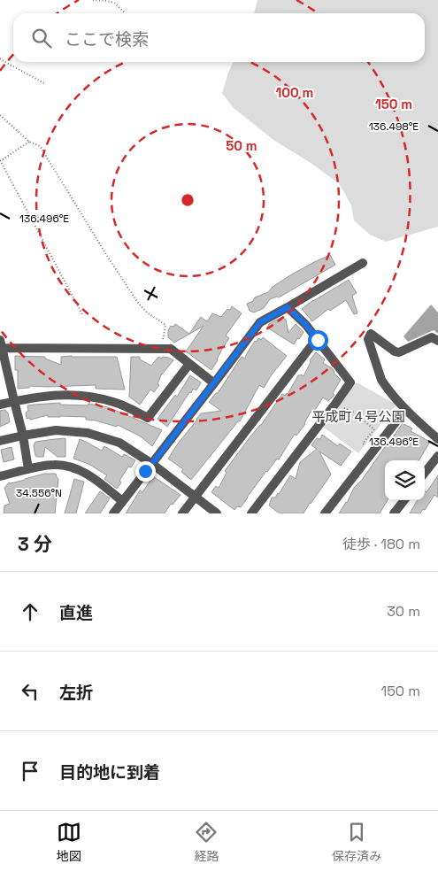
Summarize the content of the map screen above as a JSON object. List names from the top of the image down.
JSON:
{
  "parks": ["平成町４号公園"],
  "page": {
    "search": "ここで検索",
    "heading": ["3 分", "徒歩 · 180 m"],
    "list": [
      ["直進", "30 m"],
      ["左折", "150 m"],
      "目的地に到着"
    ],
    "nav": ["地図", "経路", "保存済み"]
  },
  "coordinates": ["136.498°E", "136.496°E", "34.556°N"],
  "rings": ["100 m", "150 m", "50 m"]
}
